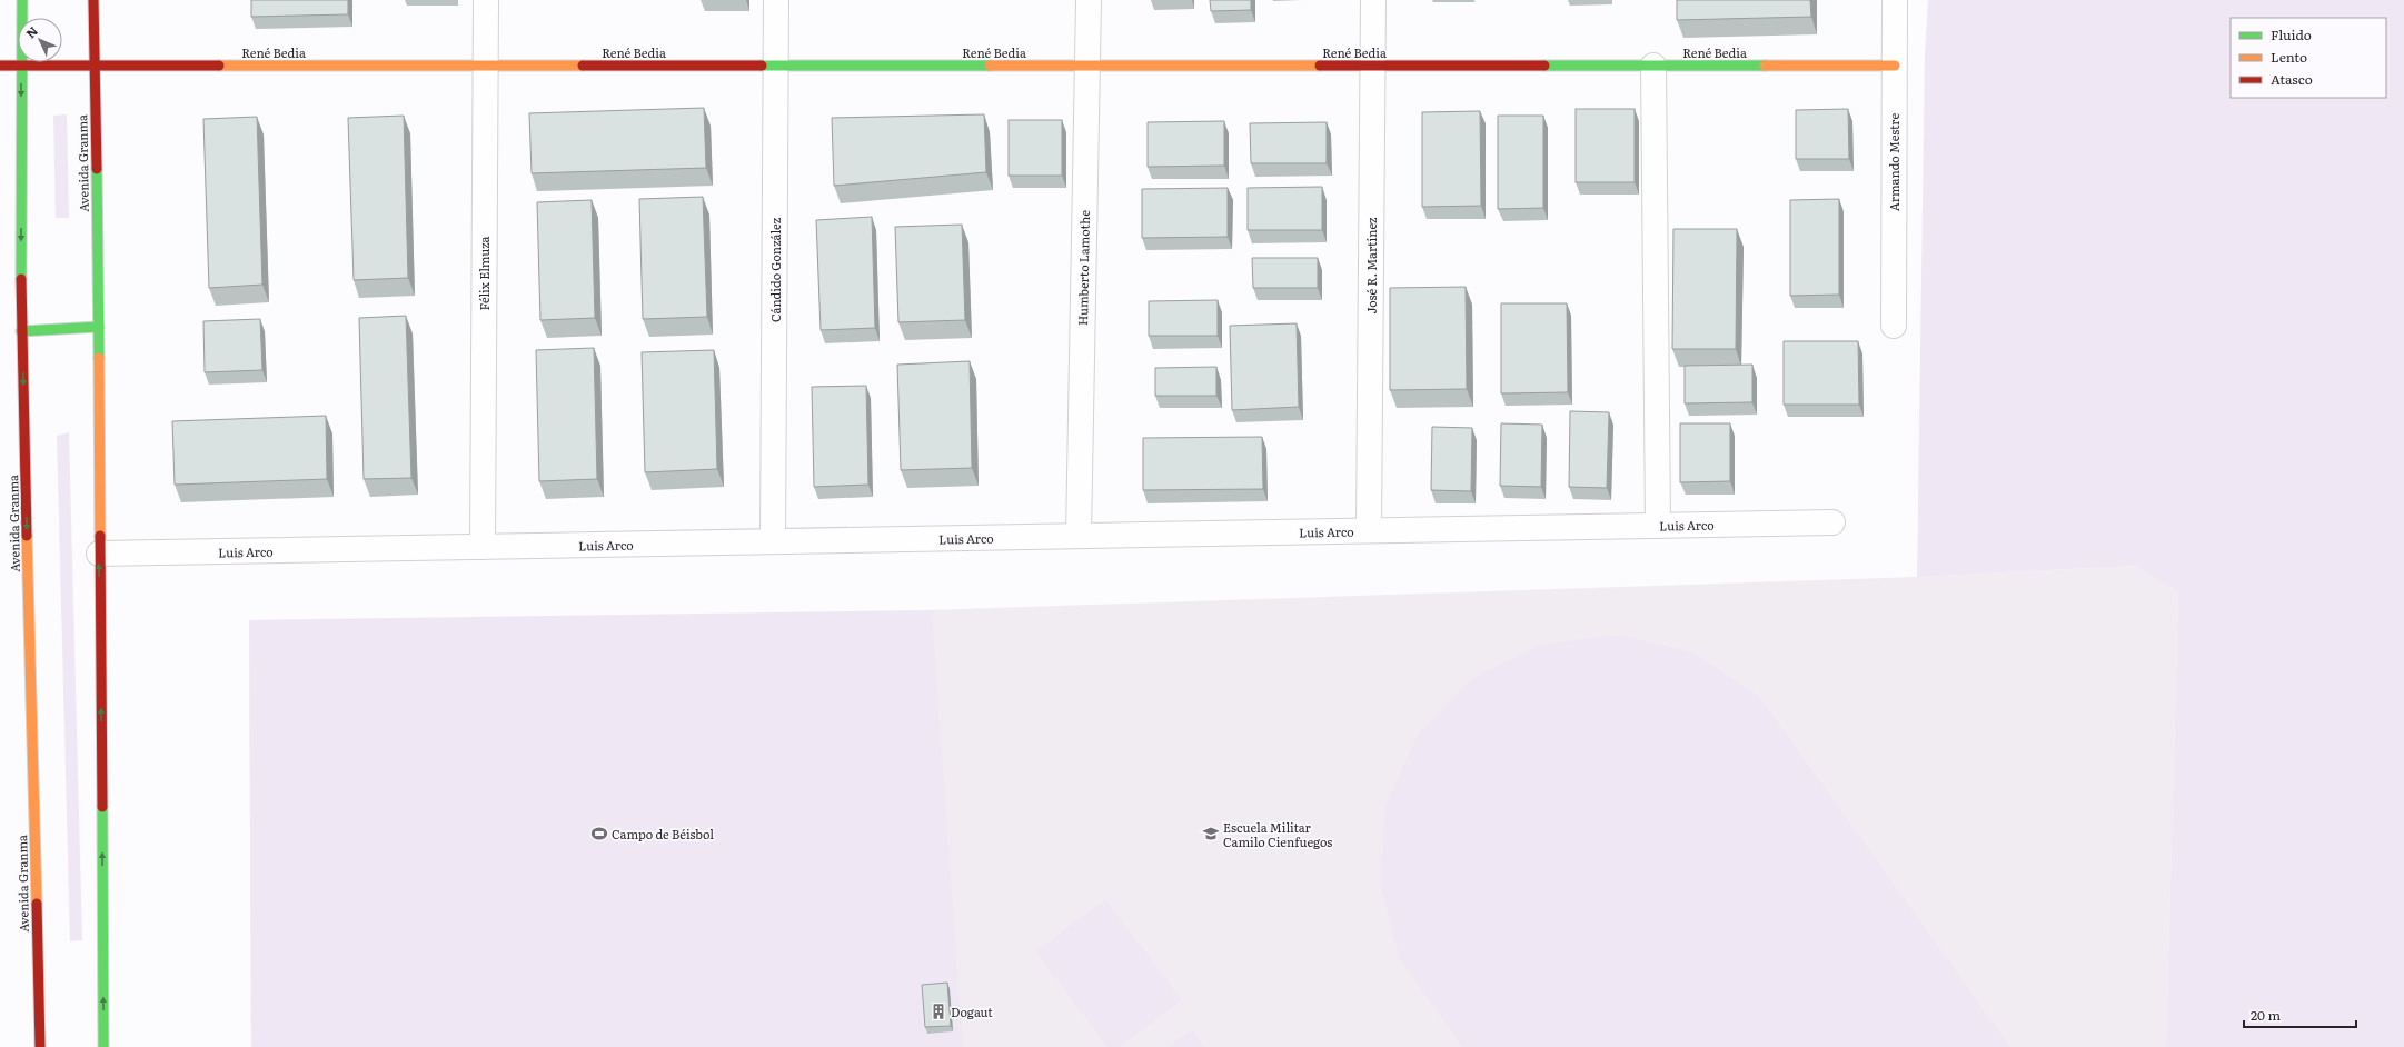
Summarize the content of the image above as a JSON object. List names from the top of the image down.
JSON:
{
  "streets": {
    "main road": ["René Bedia", "Avenida Granma"],
    "street": [
      "Armando Mestre",
      "José R. Martínez",
      "Humberto Lamothe",
      "Cándido González",
      "Félix Elmuza",
      "Luis Arco"
    ]
  },
  "crossings": [
    ["René Bedia", "Armando Mestre"],
    ["René Bedia", "Avenida Granma"],
    ["René Bedia", "José R. Martínez"],
    ["René Bedia", "Humberto Lamothe"],
    ["René Bedia", "Cándido González"],
    ["René Bedia", "Félix Elmuza"],
    ["Avenida Granma", "Luis Arco"],
    ["José R. Martínez", "Luis Arco"],
    ["Humberto Lamothe", "Luis Arco"],
    ["Cándido González", "Luis Arco"],
    ["Félix Elmuza", "Luis Arco"]
  ],
  "places": {
    "sports": ["Campo de Béisbol"],
    "school or university": ["Escuela Militar Camilo Cienfuegos"],
    "building": ["Dogaut"]
  },
  "legend": ["Fluido", "Lento", "Atasco"],
  "scale_bar": "20 m",
  "north": "top left"
}
